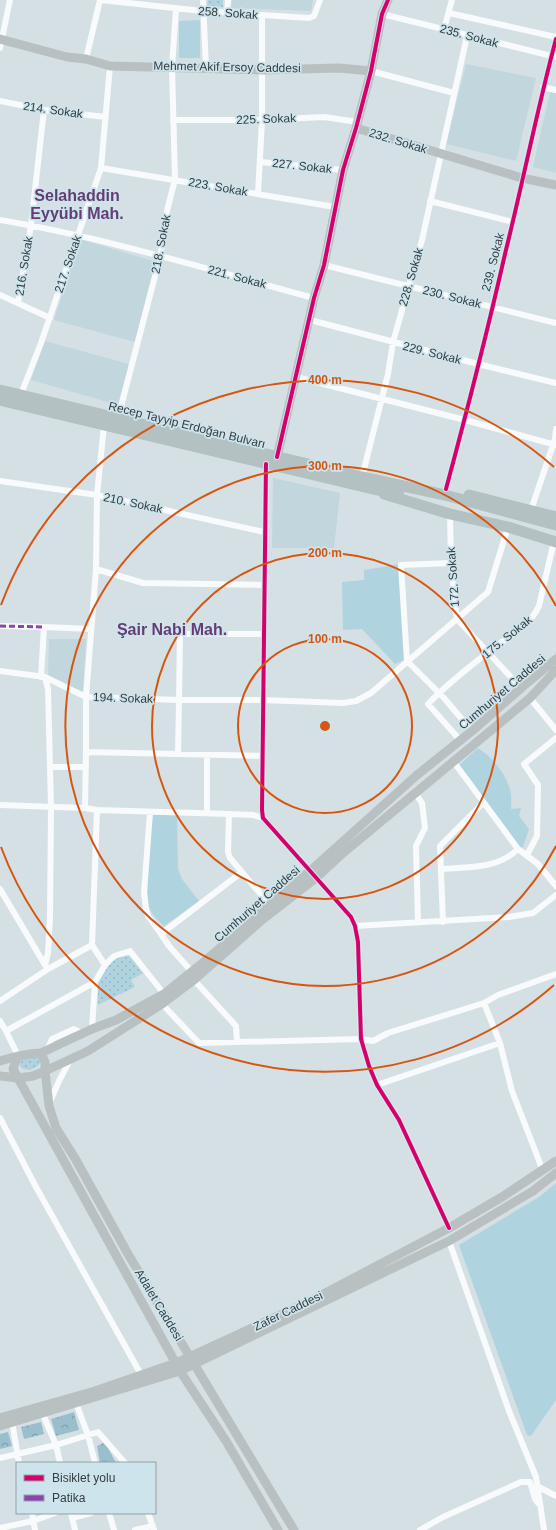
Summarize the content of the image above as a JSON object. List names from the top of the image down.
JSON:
{
  "streets": {
    "highway": ["Recep Tayyip Erdoğan Bulvarı"],
    "main road": [
      "Mehmet Akif Ersoy Caddesi",
      "232. Sokak",
      "Cumhuriyet Caddesi",
      "Adalet Caddesi",
      "Zafer Caddesi"
    ],
    "street": [
      "258. Sokak",
      "235. Sokak",
      "214. Sokak",
      "225. Sokak",
      "227. Sokak",
      "223. Sokak",
      "218. Sokak",
      "239. Sokak",
      "217. Sokak",
      "216. Sokak",
      "221. Sokak",
      "228. Sokak",
      "230. Sokak",
      "229. Sokak",
      "210. Sokak",
      "172. Sokak",
      "175. Sokak",
      "194. Sokak"
    ]
  },
  "crossings": [
    ["258. Sokak", "218. Sokak"],
    ["235. Sokak", "239. Sokak"],
    ["235. Sokak", "228. Sokak"],
    ["Mehmet Akif Ersoy Caddesi", "218. Sokak"],
    ["Mehmet Akif Ersoy Caddesi", "217. Sokak"],
    ["Mehmet Akif Ersoy Caddesi", "228. Sokak"],
    ["214. Sokak", "217. Sokak"],
    ["214. Sokak", "216. Sokak"],
    ["225. Sokak", "232. Sokak"],
    ["225. Sokak", "218. Sokak"],
    ["232. Sokak", "239. Sokak"],
    ["232. Sokak", "228. Sokak"],
    ["223. Sokak", "218. Sokak"],
    ["223. Sokak", "217. Sokak"],
    ["218. Sokak", "221. Sokak"],
    ["218. Sokak", "Recep Tayyip Erdoğan Bulvarı"],
    ["239. Sokak", "230. Sokak"],
    ["239. Sokak", "229. Sokak"],
    ["217. Sokak", "221. Sokak"],
    ["216. Sokak", "221. Sokak"],
    ["228. Sokak", "230. Sokak"],
    ["228. Sokak", "229. Sokak"],
    ["228. Sokak", "Recep Tayyip Erdoğan Bulvarı"],
    ["Recep Tayyip Erdoğan Bulvarı", "175. Sokak"],
    ["172. Sokak", "175. Sokak"],
    ["172. Sokak", "Cumhuriyet Caddesi"],
    ["172. Sokak", "194. Sokak"],
    ["Cumhuriyet Caddesi", "Adalet Caddesi"],
    ["Adalet Caddesi", "Zafer Caddesi"]
  ],
  "districts": ["Selahaddin Eyyübi Mah.", "Şair Nabi Mah."],
  "legend": ["Bisiklet yolu", "Patika"],
  "rings": [
    "400 m",
    "300 m",
    "200 m",
    "100 m"
  ]
}
